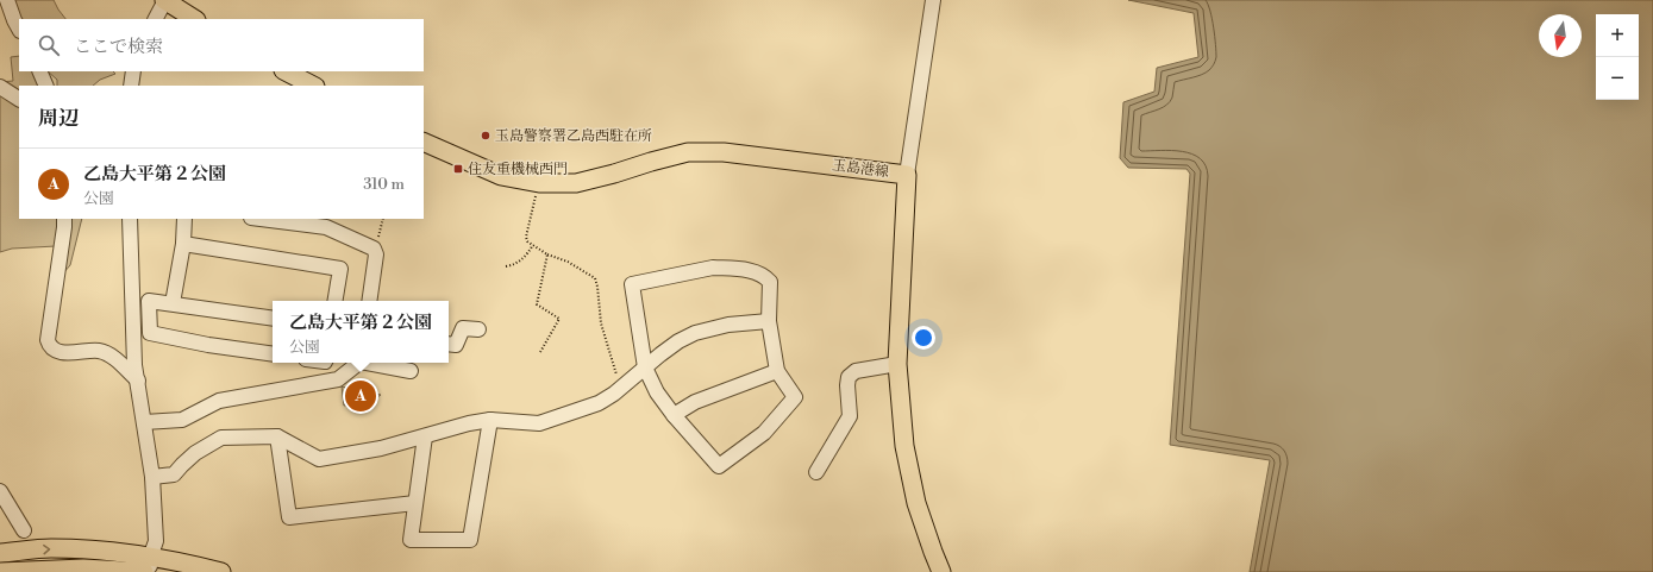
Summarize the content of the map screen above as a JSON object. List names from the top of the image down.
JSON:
{
  "streets": {
    "main road": ["玉島港線"]
  },
  "places": {
    "other": ["玉島警察署乙島西駐在所"],
    "transit": ["住友重機械西門"]
  },
  "north": "bottom",
  "page": {
    "map_buttons": ["+", "−"],
    "search": "ここで検索",
    "heading": "周辺",
    "list": [
      {
        "mark": "A",
        "name": "乙島大平第２公園",
        "note": "公園",
        "value": "310 m"
      }
    ],
    "popup": ["乙島大平第２公園", "公園"],
    "pins": "A"
  }
}
